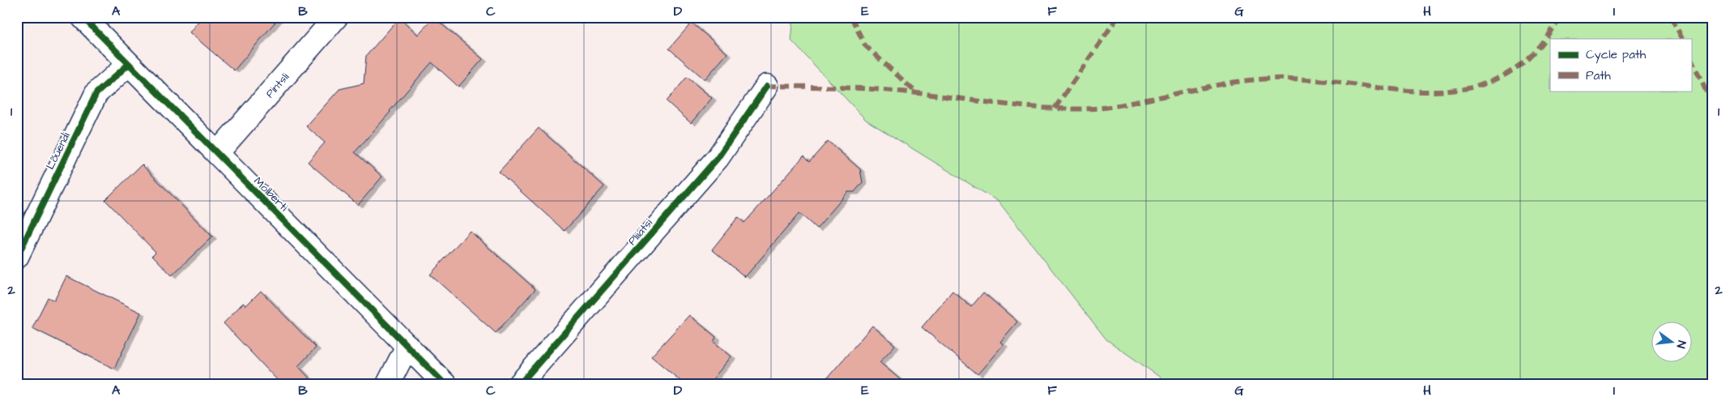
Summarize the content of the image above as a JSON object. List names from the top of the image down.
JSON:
{
  "streets": {
    "street": [
      "Pintsli",
      "Lõuendi",
      "Molberti",
      "Pliiatsi"
    ]
  },
  "crossings": [
    ["Pintsli", "Molberti"],
    ["Lõuendi", "Molberti"]
  ],
  "legend": ["Cycle path", "Path"],
  "north": "right",
  "grid": {
    "columns": [
      "A",
      "B",
      "C",
      "D",
      "E",
      "F",
      "G",
      "H",
      "I"
    ],
    "rows": ["1", "2"]
  }
}
